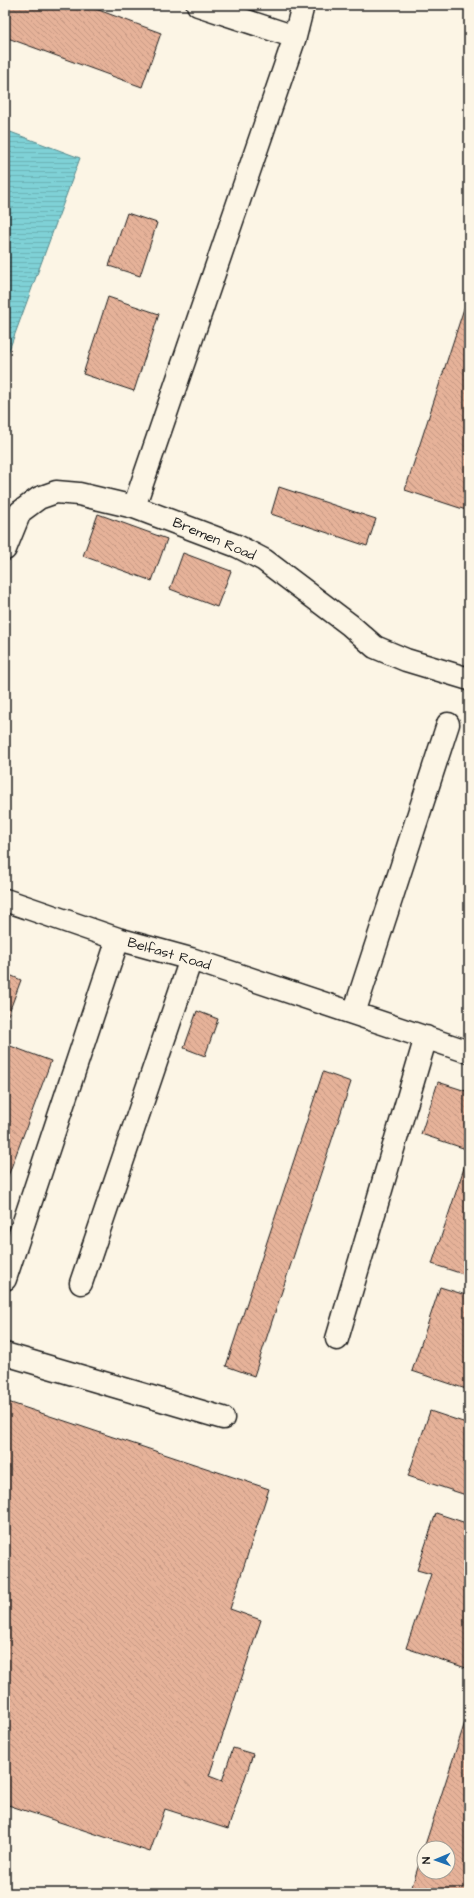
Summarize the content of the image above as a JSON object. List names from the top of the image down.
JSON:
{
  "streets": {
    "street": ["Bremen Road", "Belfast Road"]
  },
  "north": "left"
}
